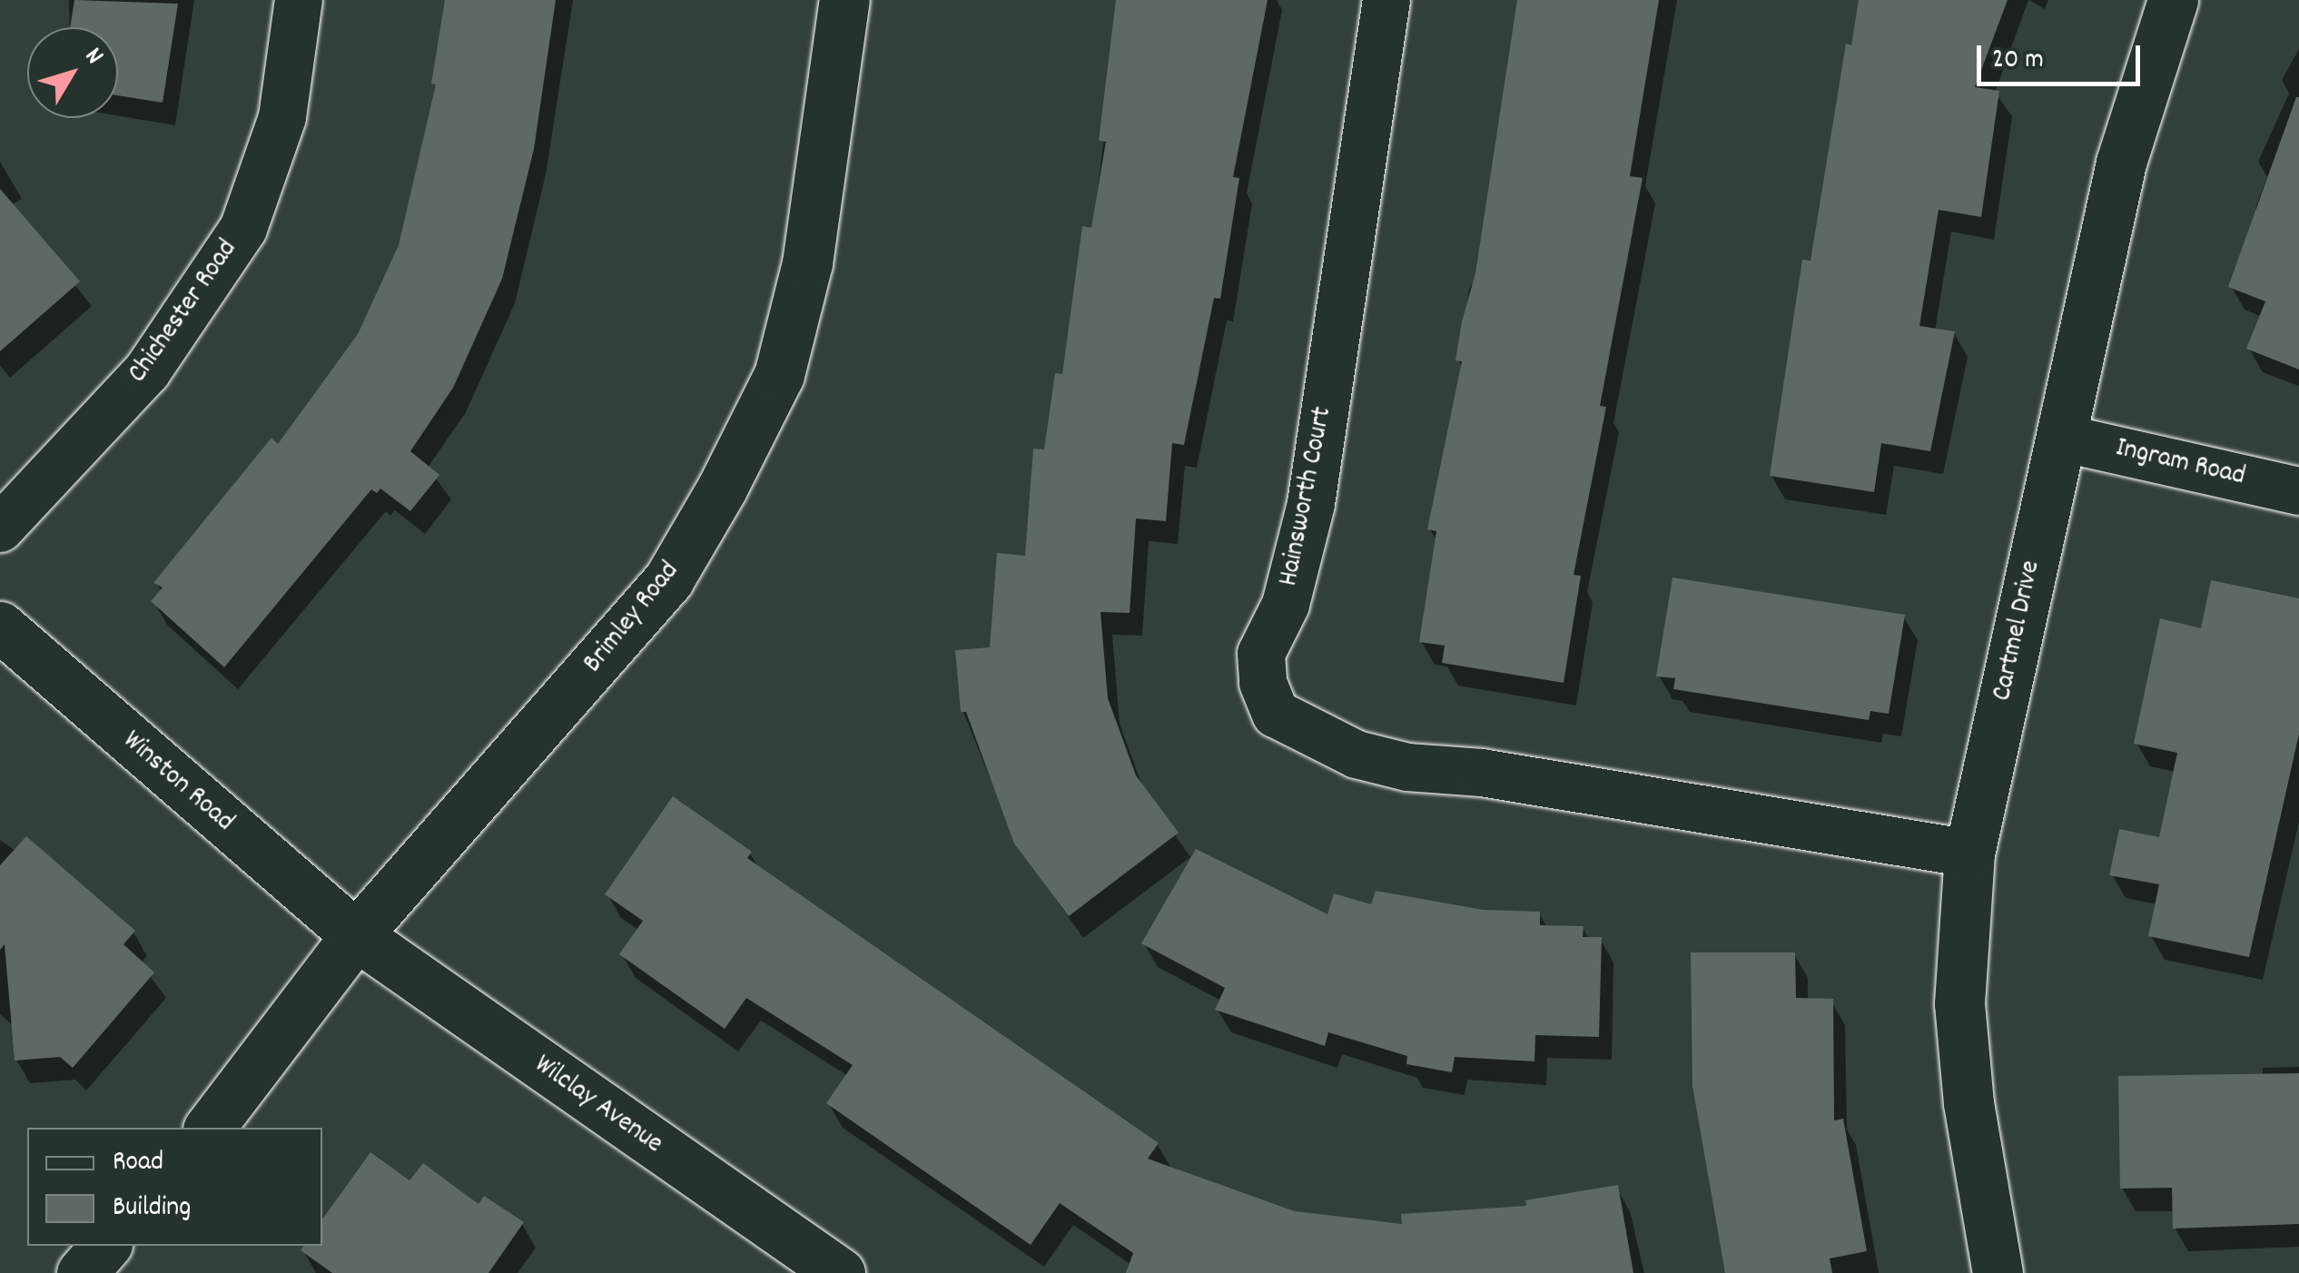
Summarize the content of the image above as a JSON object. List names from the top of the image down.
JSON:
{
  "streets": {
    "street": [
      "Chichester Road",
      "Ingram Road",
      "Hainsworth Court",
      "Brimley Road",
      "Cartmel Drive",
      "Winston Road",
      "Wilclay Avenue"
    ]
  },
  "crossings": [
    ["Ingram Road", "Cartmel Drive"],
    ["Hainsworth Court", "Cartmel Drive"],
    ["Brimley Road", "Winston Road"],
    ["Brimley Road", "Wilclay Avenue"],
    ["Winston Road", "Wilclay Avenue"]
  ],
  "legend": ["Road", "Building"],
  "scale_bar": "20 m",
  "north": "top right"
}
